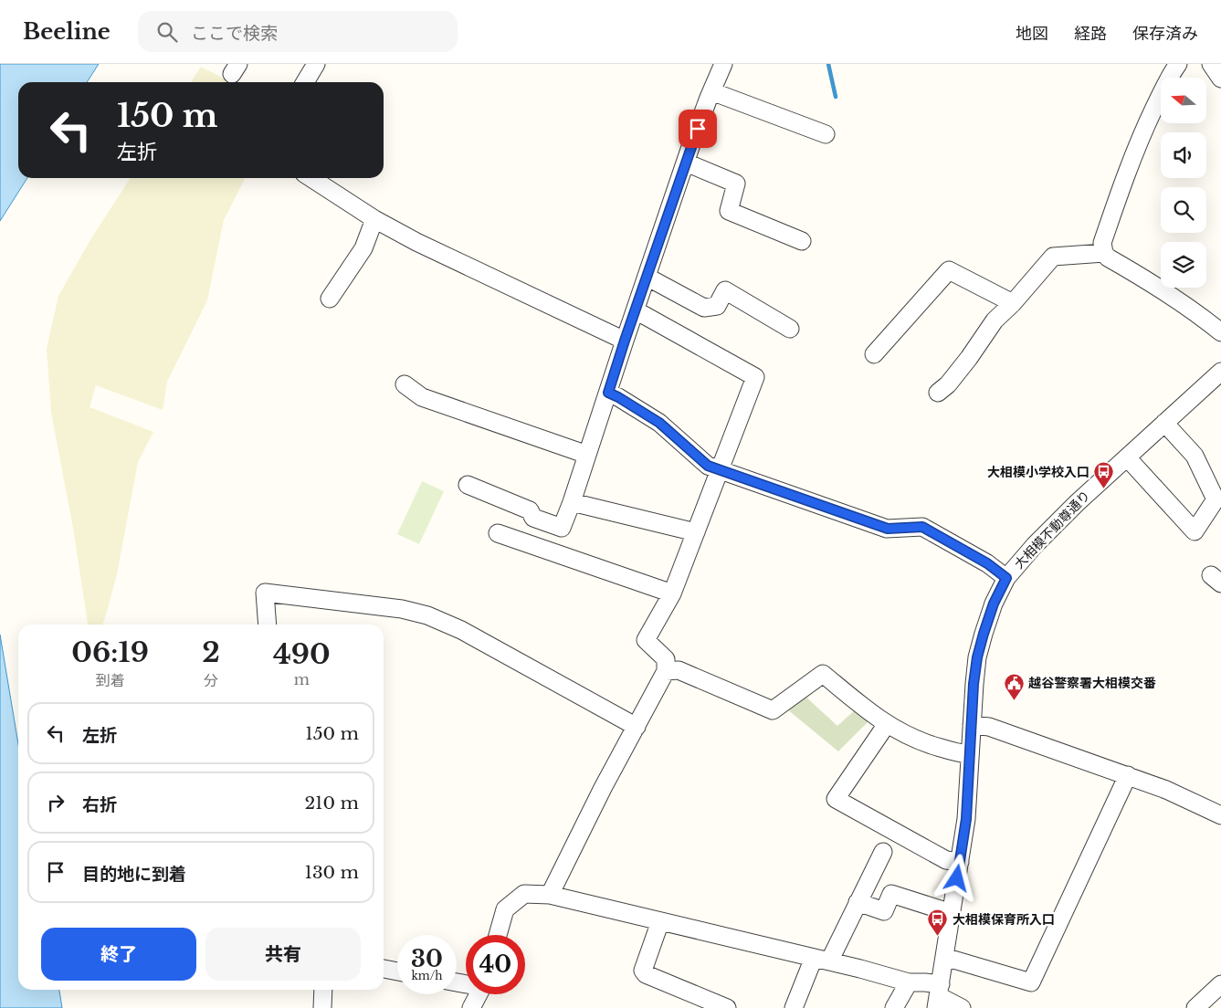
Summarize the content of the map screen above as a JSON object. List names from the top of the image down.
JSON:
{
  "streets": {
    "street": ["大相模不動尊通り"]
  },
  "places": {
    "bus stop": ["大相模小学校入口", "大相模保育所入口"],
    "public building": ["越谷警察署大相模交番"]
  },
  "north": "left",
  "page": {
    "header": "Beeline",
    "search": "ここで検索",
    "nav": ["地図", "経路", "保存済み"],
    "turn": ["150 m", "左折"],
    "eta": [
      "06:19",
      "到着",
      "2",
      "分",
      "490",
      "m"
    ],
    "list": [
      {
        "name": "左折",
        "value": "150 m"
      },
      {
        "name": "右折",
        "value": "210 m"
      },
      {
        "name": "目的地に到着",
        "value": "130 m"
      }
    ],
    "buttons": ["終了", "共有"],
    "speed": "30 km/h",
    "limit": "40"
  }
}
